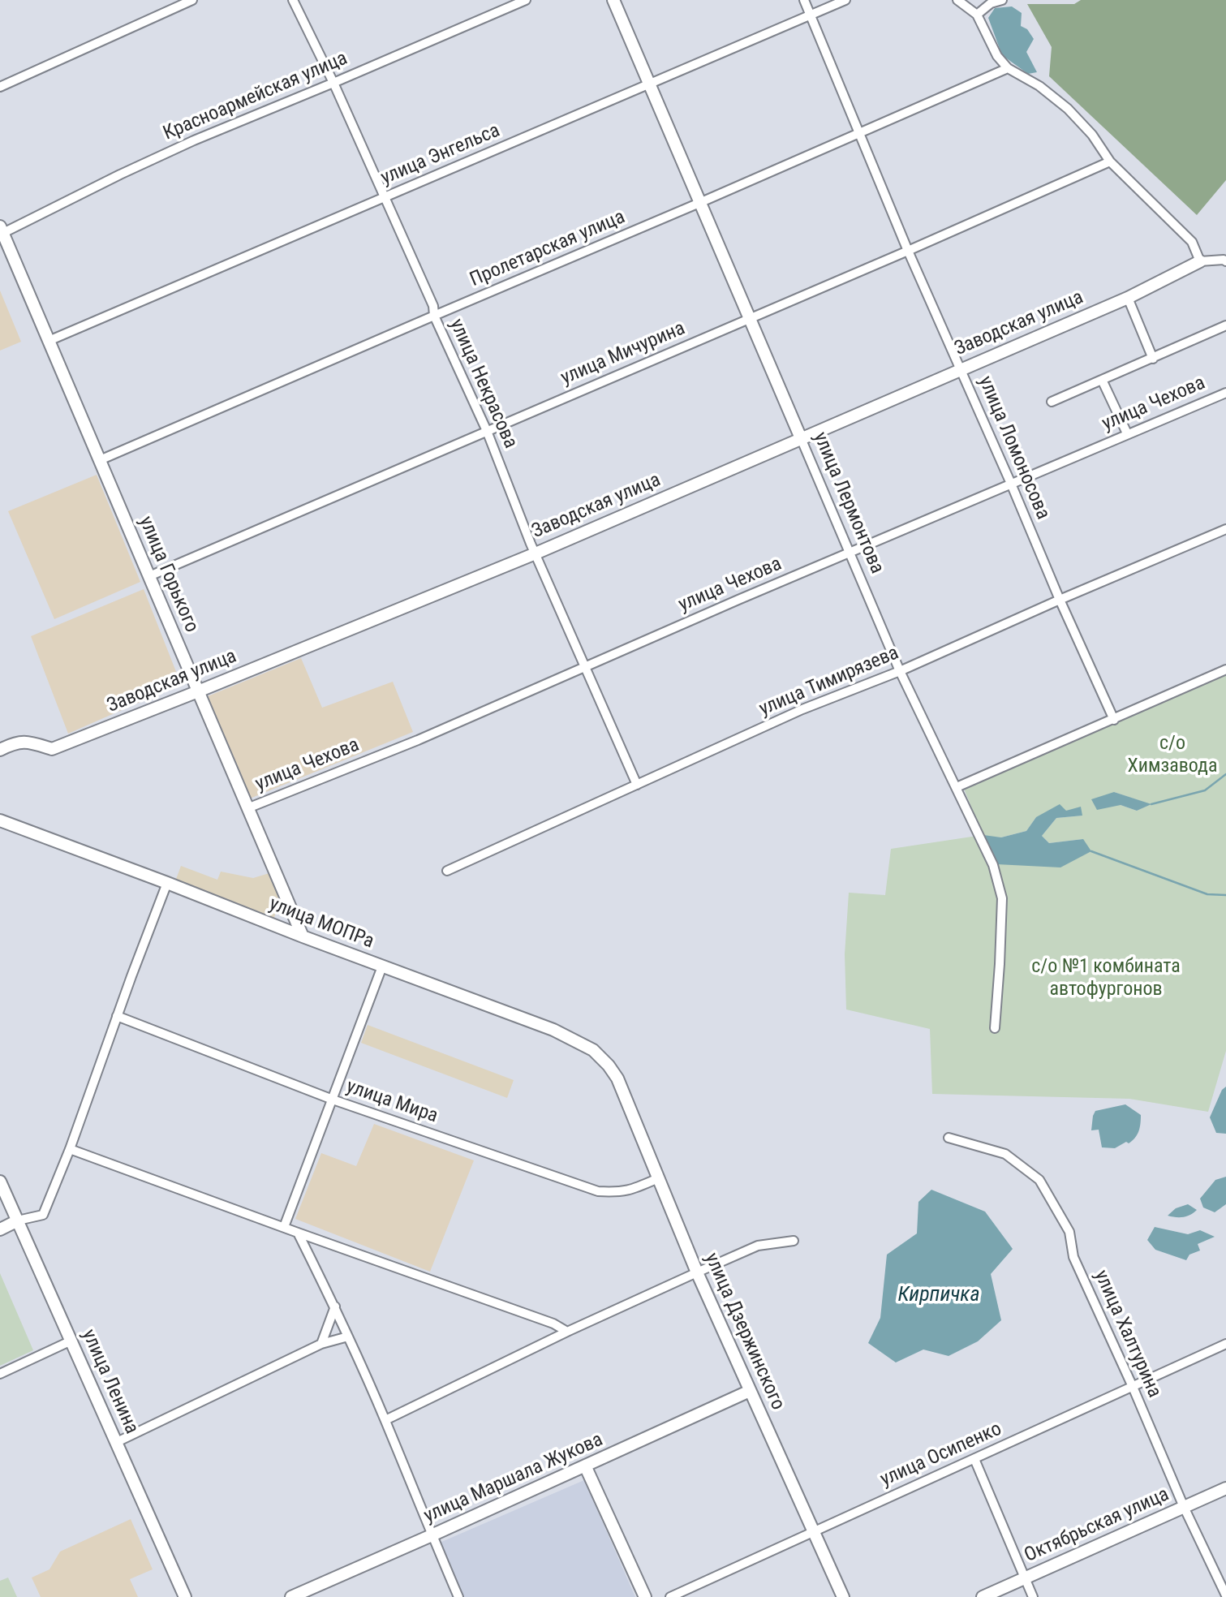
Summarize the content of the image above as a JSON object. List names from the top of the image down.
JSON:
{
  "streets": {
    "street": [
      "Красноармейская улица",
      "улица Энгельса",
      "Пролетарская улица",
      "Заводская улица",
      "улица Мичурина",
      "улица Некрасова",
      "улица Чехова",
      "улица Ломоносова",
      "улица Лермонтова",
      "улица Горького",
      "улица Тимирязева",
      "улица МОПРа",
      "улица Мира",
      "улица Дзержинского",
      "улица Халтурина",
      "улица Ленина",
      "улица Осипенко",
      "улица Маршала Жукова",
      "Октябрьская улица"
    ]
  },
  "crossings": [
    ["Красноармейская улица", "улица Некрасова"],
    ["Красноармейская улица", "улица Горького"],
    ["улица Энгельса", "улица Некрасова"],
    ["улица Энгельса", "улица Ломоносова"],
    ["улица Энгельса", "улица Лермонтова"],
    ["улица Энгельса", "улица Горького"],
    ["Пролетарская улица", "улица Некрасова"],
    ["Пролетарская улица", "улица Ломоносова"],
    ["Пролетарская улица", "улица Лермонтова"],
    ["Пролетарская улица", "улица Горького"],
    ["Заводская улица", "улица Некрасова"],
    ["Заводская улица", "улица Ломоносова"],
    ["Заводская улица", "улица Лермонтова"],
    ["Заводская улица", "улица Горького"],
    ["улица Мичурина", "улица Некрасова"],
    ["улица Мичурина", "улица Ломоносова"],
    ["улица Мичурина", "улица Лермонтова"],
    ["улица Мичурина", "улица Горького"],
    ["улица Некрасова", "улица Чехова"],
    ["улица Некрасова", "улица Тимирязева"],
    ["улица Чехова", "улица Ломоносова"],
    ["улица Чехова", "улица Лермонтова"],
    ["улица Чехова", "улица Горького"],
    ["улица Ломоносова", "улица Тимирязева"],
    ["улица Лермонтова", "улица Тимирязева"],
    ["улица Горького", "улица МОПРа"],
    ["улица МОПРа", "улица Дзержинского"],
    ["улица Мира", "улица Дзержинского"],
    ["улица Дзержинского", "улица Осипенко"],
    ["улица Дзержинского", "улица Маршала Жукова"],
    ["улица Халтурина", "улица Осипенко"],
    ["улица Халтурина", "Октябрьская улица"]
  ],
  "water": ["Кирпичка"],
  "parks": ["с/о Химзавода", "с/о №1 комбината автофургонов"]
}
